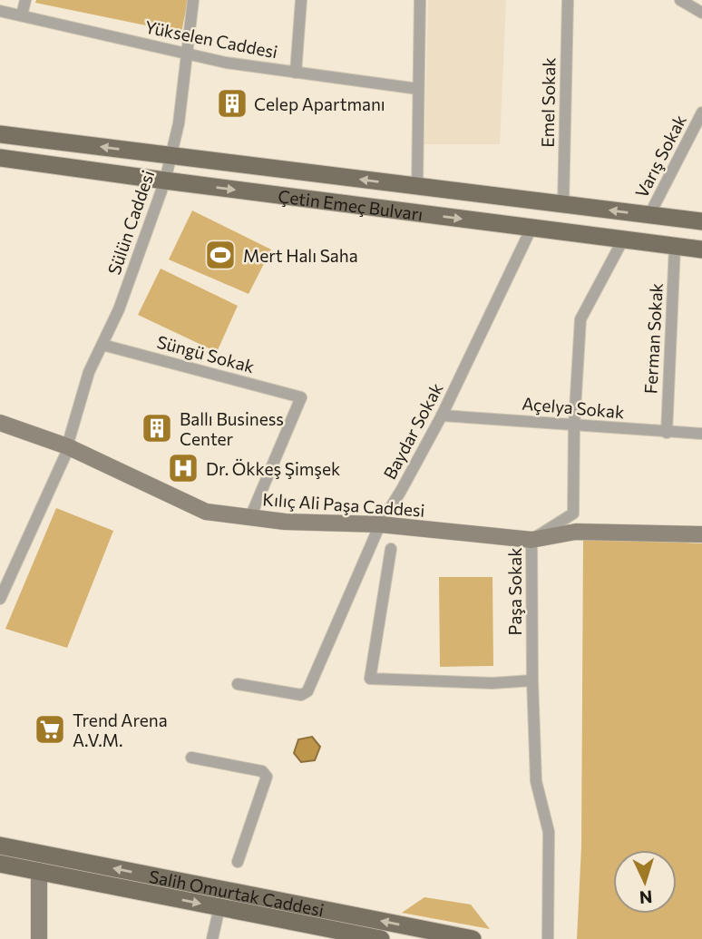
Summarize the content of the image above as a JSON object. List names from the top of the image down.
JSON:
{
  "streets": {
    "main road": ["Çetin Emeç Bulvarı", "Salih Omurtak Caddesi"],
    "street": [
      "Yükselen Caddesi",
      "Emel Sokak",
      "Varış Sokak",
      "Sülün Caddesi",
      "Ferman Sokak",
      "Süngü Sokak",
      "Açelya Sokak",
      "Baydar Sokak",
      "Kılıç Ali Paşa Caddesi",
      "Paşa Sokak"
    ]
  },
  "crossings": [
    ["Yükselen Caddesi", "Sülün Caddesi"],
    ["Emel Sokak", "Çetin Emeç Bulvarı"],
    ["Varış Sokak", "Çetin Emeç Bulvarı"],
    ["Çetin Emeç Bulvarı", "Sülün Caddesi"],
    ["Çetin Emeç Bulvarı", "Ferman Sokak"],
    ["Çetin Emeç Bulvarı", "Baydar Sokak"],
    ["Çetin Emeç Bulvarı", "Paşa Sokak"],
    ["Sülün Caddesi", "Süngü Sokak"],
    ["Sülün Caddesi", "Kılıç Ali Paşa Caddesi"],
    ["Ferman Sokak", "Açelya Sokak"],
    ["Süngü Sokak", "Kılıç Ali Paşa Caddesi"],
    ["Açelya Sokak", "Baydar Sokak"],
    ["Açelya Sokak", "Paşa Sokak"],
    ["Baydar Sokak", "Kılıç Ali Paşa Caddesi"],
    ["Kılıç Ali Paşa Caddesi", "Paşa Sokak"]
  ],
  "places": {
    "building": ["Celep Apartmanı", "Ballı Business Center"],
    "sports": ["Mert Halı Saha"],
    "hospital": ["Dr. Ökkeş Şimşek"],
    "supermarket": ["Trend Arena A.V.M."]
  },
  "north": "bottom"
}
